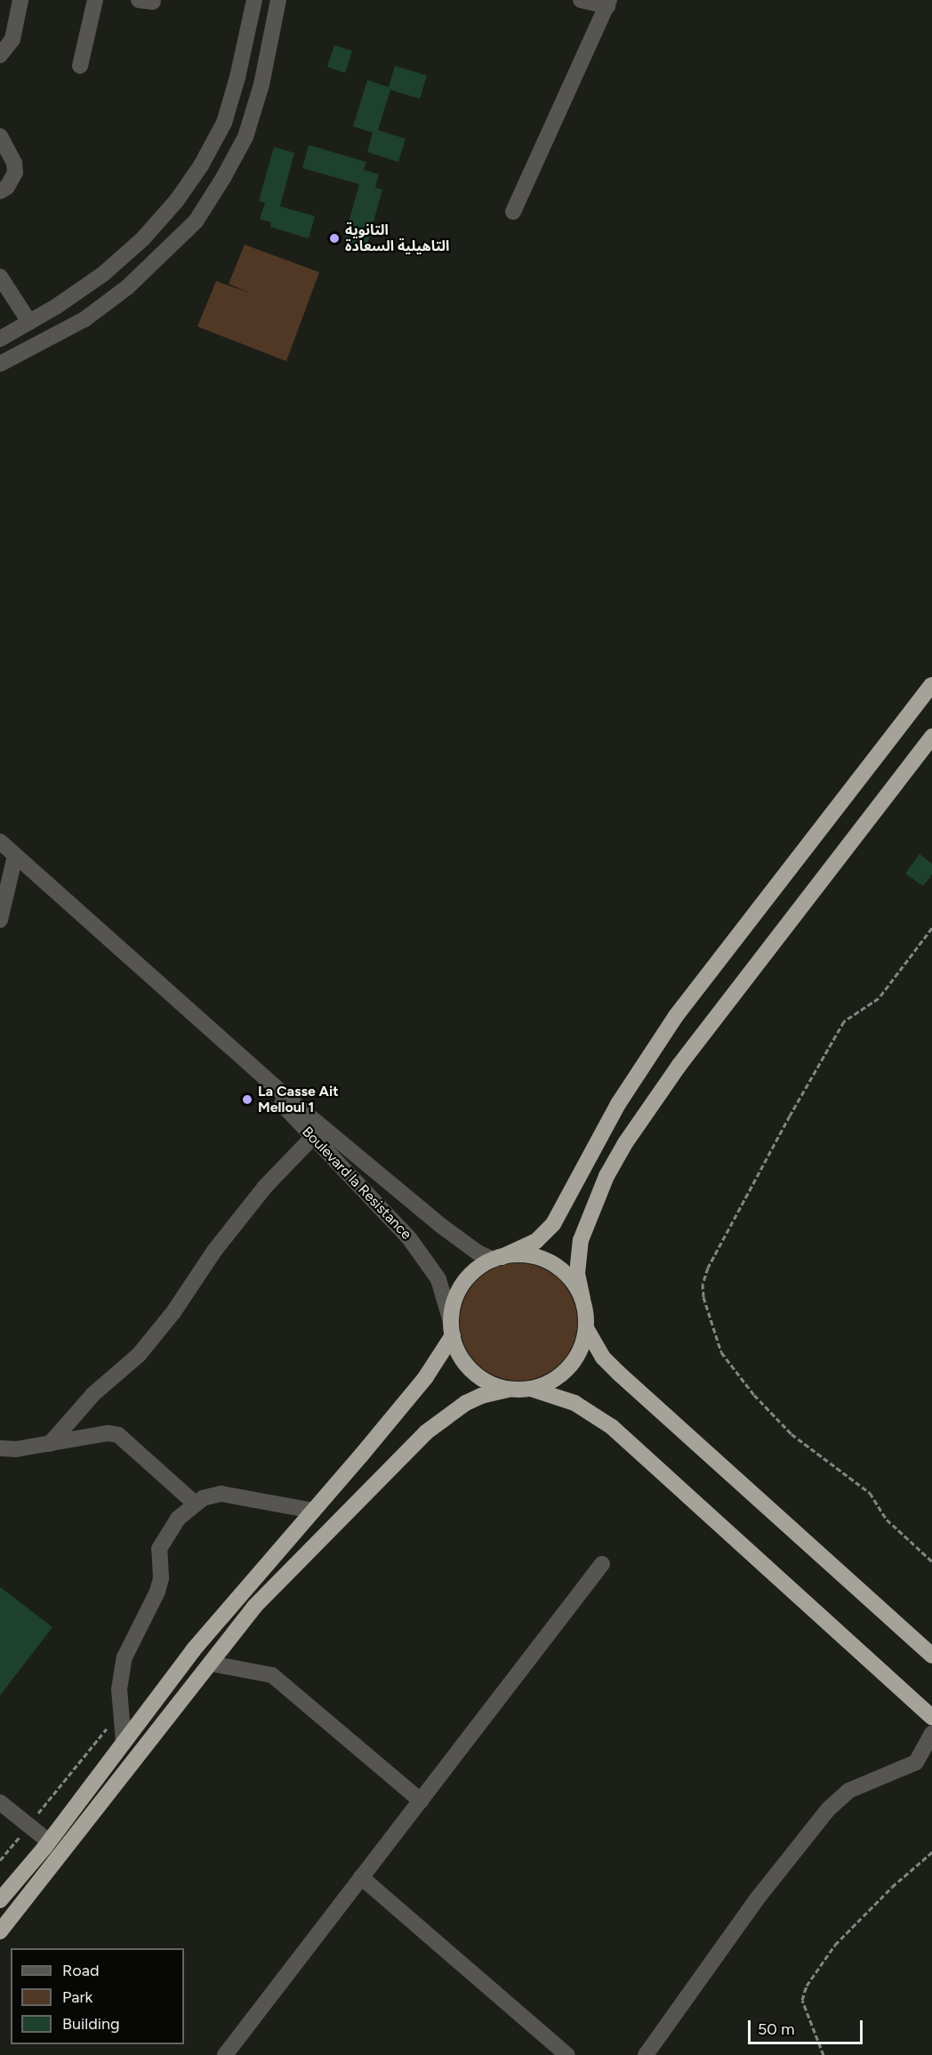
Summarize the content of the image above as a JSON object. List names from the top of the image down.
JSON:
{
  "streets": {
    "street": ["Boulevard la Resistance"]
  },
  "places": ["التانوية التاهيلية السعادة", "La Casse Ait Melloul 1"],
  "legend": ["Road", "Park", "Building"],
  "scale_bar": "50 m"
}
